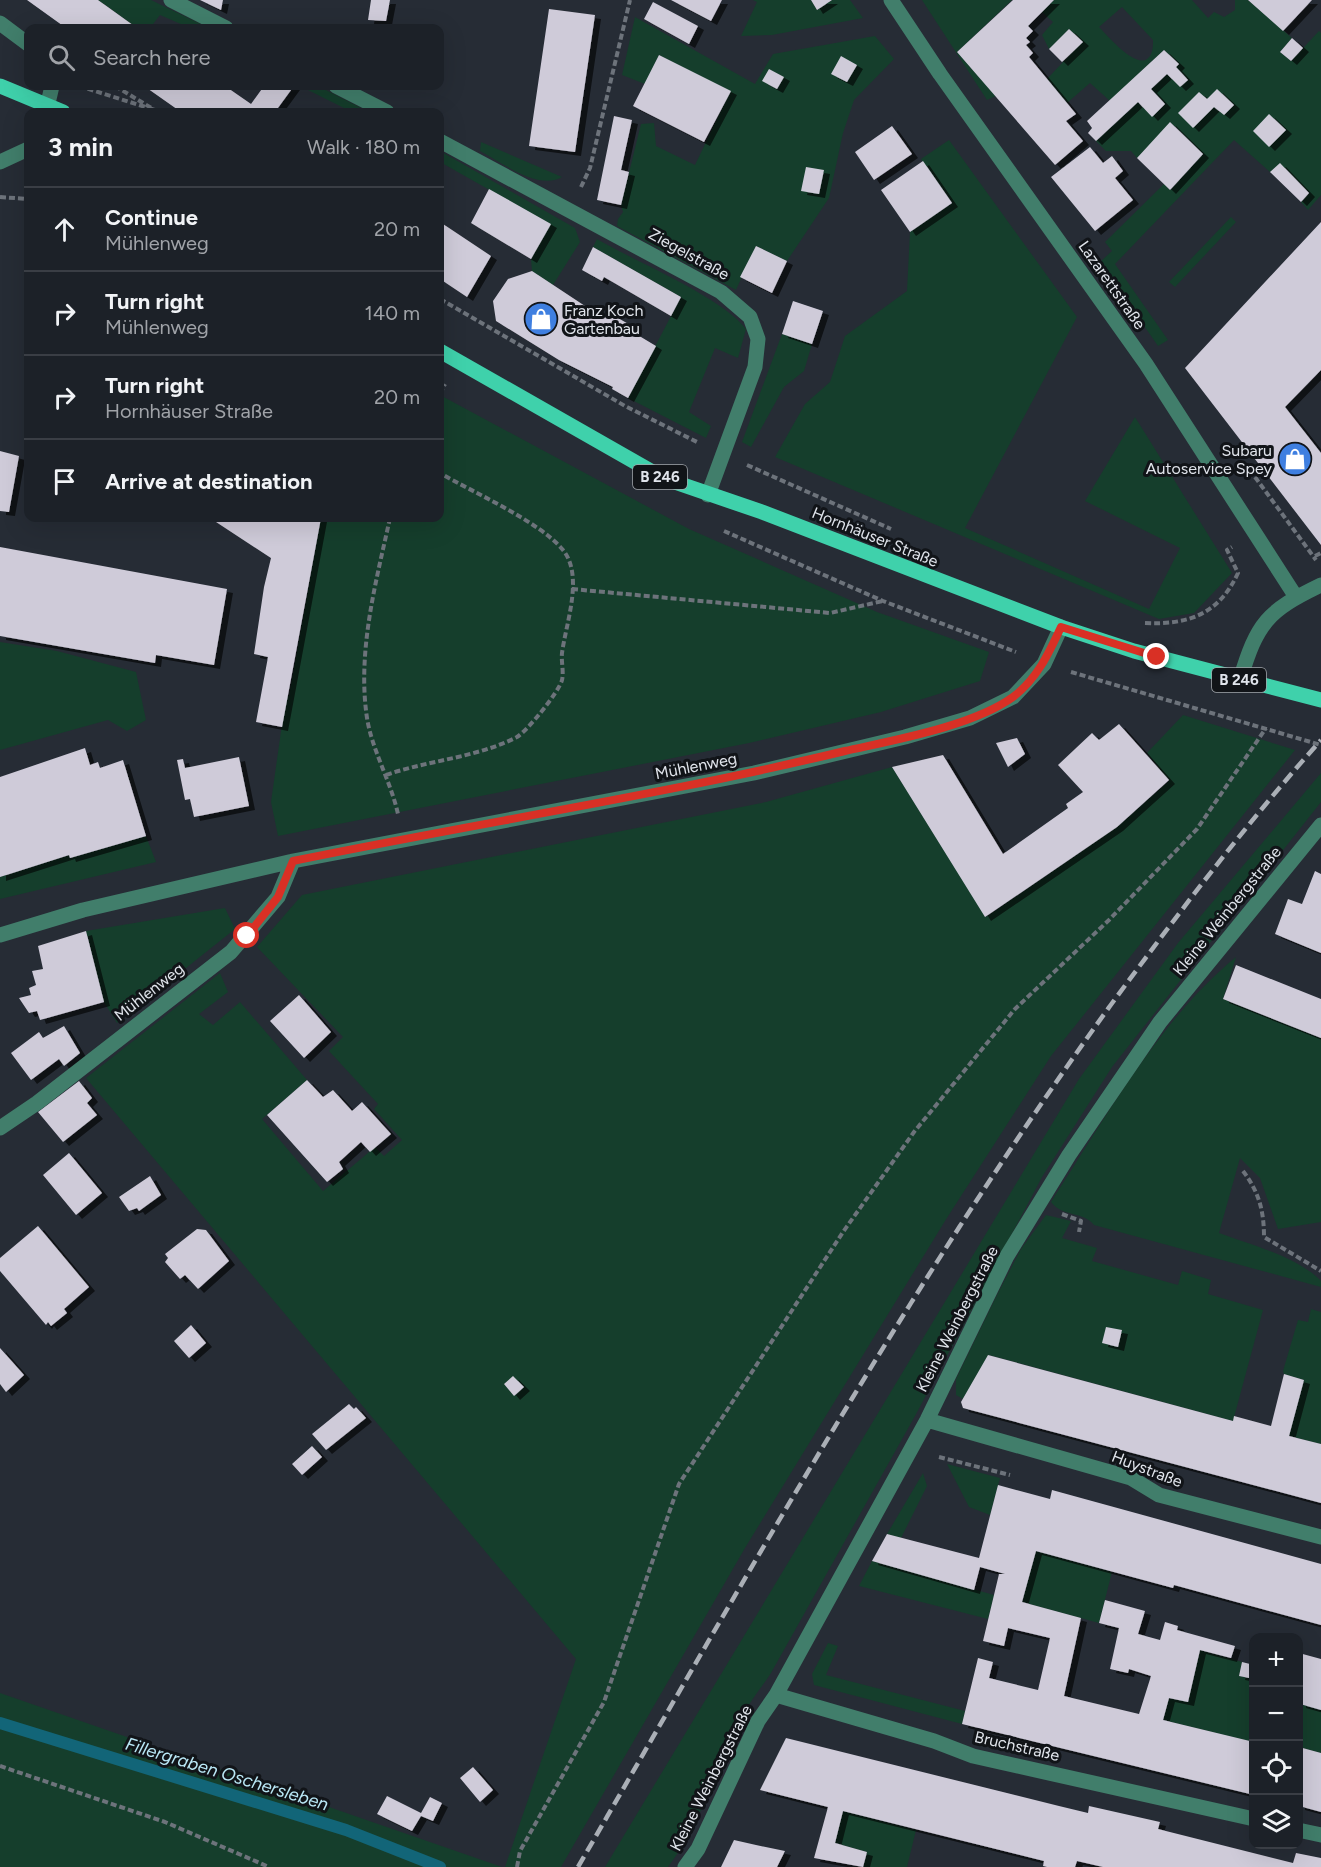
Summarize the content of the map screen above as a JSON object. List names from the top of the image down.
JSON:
{
  "streets": {
    "main road": ["B 246", "Hornhäuser Straße"],
    "street": [
      "Ziegelstraße",
      "Lazarettstraße",
      "Mühlenweg",
      "Kleine Weinbergstraße",
      "Huystraße",
      "Bruchstraße"
    ]
  },
  "crossings": [
    ["Ziegelstraße", "Hornhäuser Straße"],
    ["Hornhäuser Straße", "Mühlenweg"],
    ["Kleine Weinbergstraße", "Huystraße"],
    ["Kleine Weinbergstraße", "Bruchstraße"]
  ],
  "water": ["Fillergraben Oschersleben"],
  "places": {
    "shop": ["Franz Koch Gartenbau", "Subaru Autoservice Spey"]
  },
  "page": {
    "search": "Search here",
    "heading": ["3 min", "Walk · 180 m"],
    "list": [
      ["Continue", "Mühlenweg", "20 m"],
      ["Turn right", "Mühlenweg", "140 m"],
      ["Turn right", "Hornhäuser Straße", "20 m"],
      "Arrive at destination"
    ],
    "map_buttons": ["+", "−"]
  }
}
